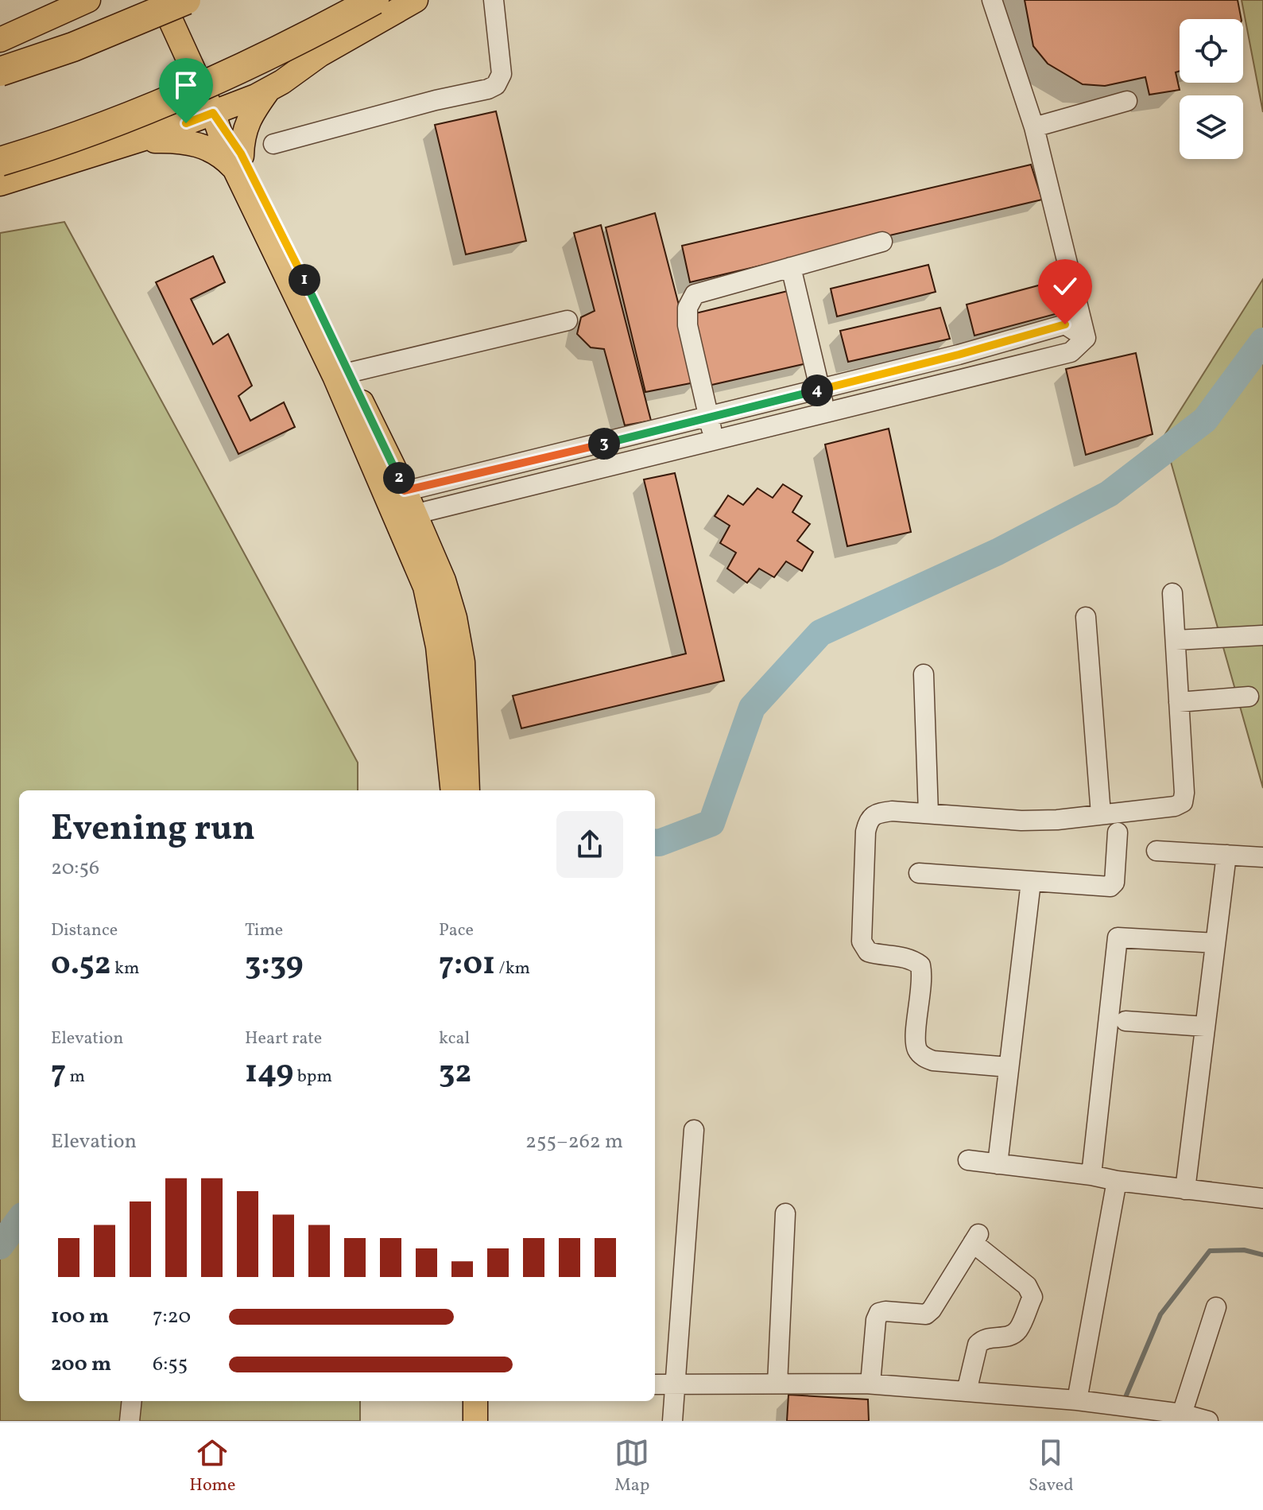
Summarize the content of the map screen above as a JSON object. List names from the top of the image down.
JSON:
{
  "page": {
    "pins": [
      "1",
      "4",
      "3",
      "2"
    ],
    "heading": ["Evening run", "20:56"],
    "stats": [
      ["Distance", "0.52 km"],
      ["Time", "3:39"],
      ["Pace", "7:01 /km"],
      ["Elevation", "7 m"],
      ["Heart rate", "149 bpm"],
      ["kcal", "32"]
    ],
    "chart": ["Elevation", "255–262 m"],
    "list": [
      {
        "name": "100 m",
        "note": "7:20"
      },
      {
        "name": "200 m",
        "note": "6:55"
      }
    ],
    "tabs": ["Home", "Map", "Saved"]
  }
}
